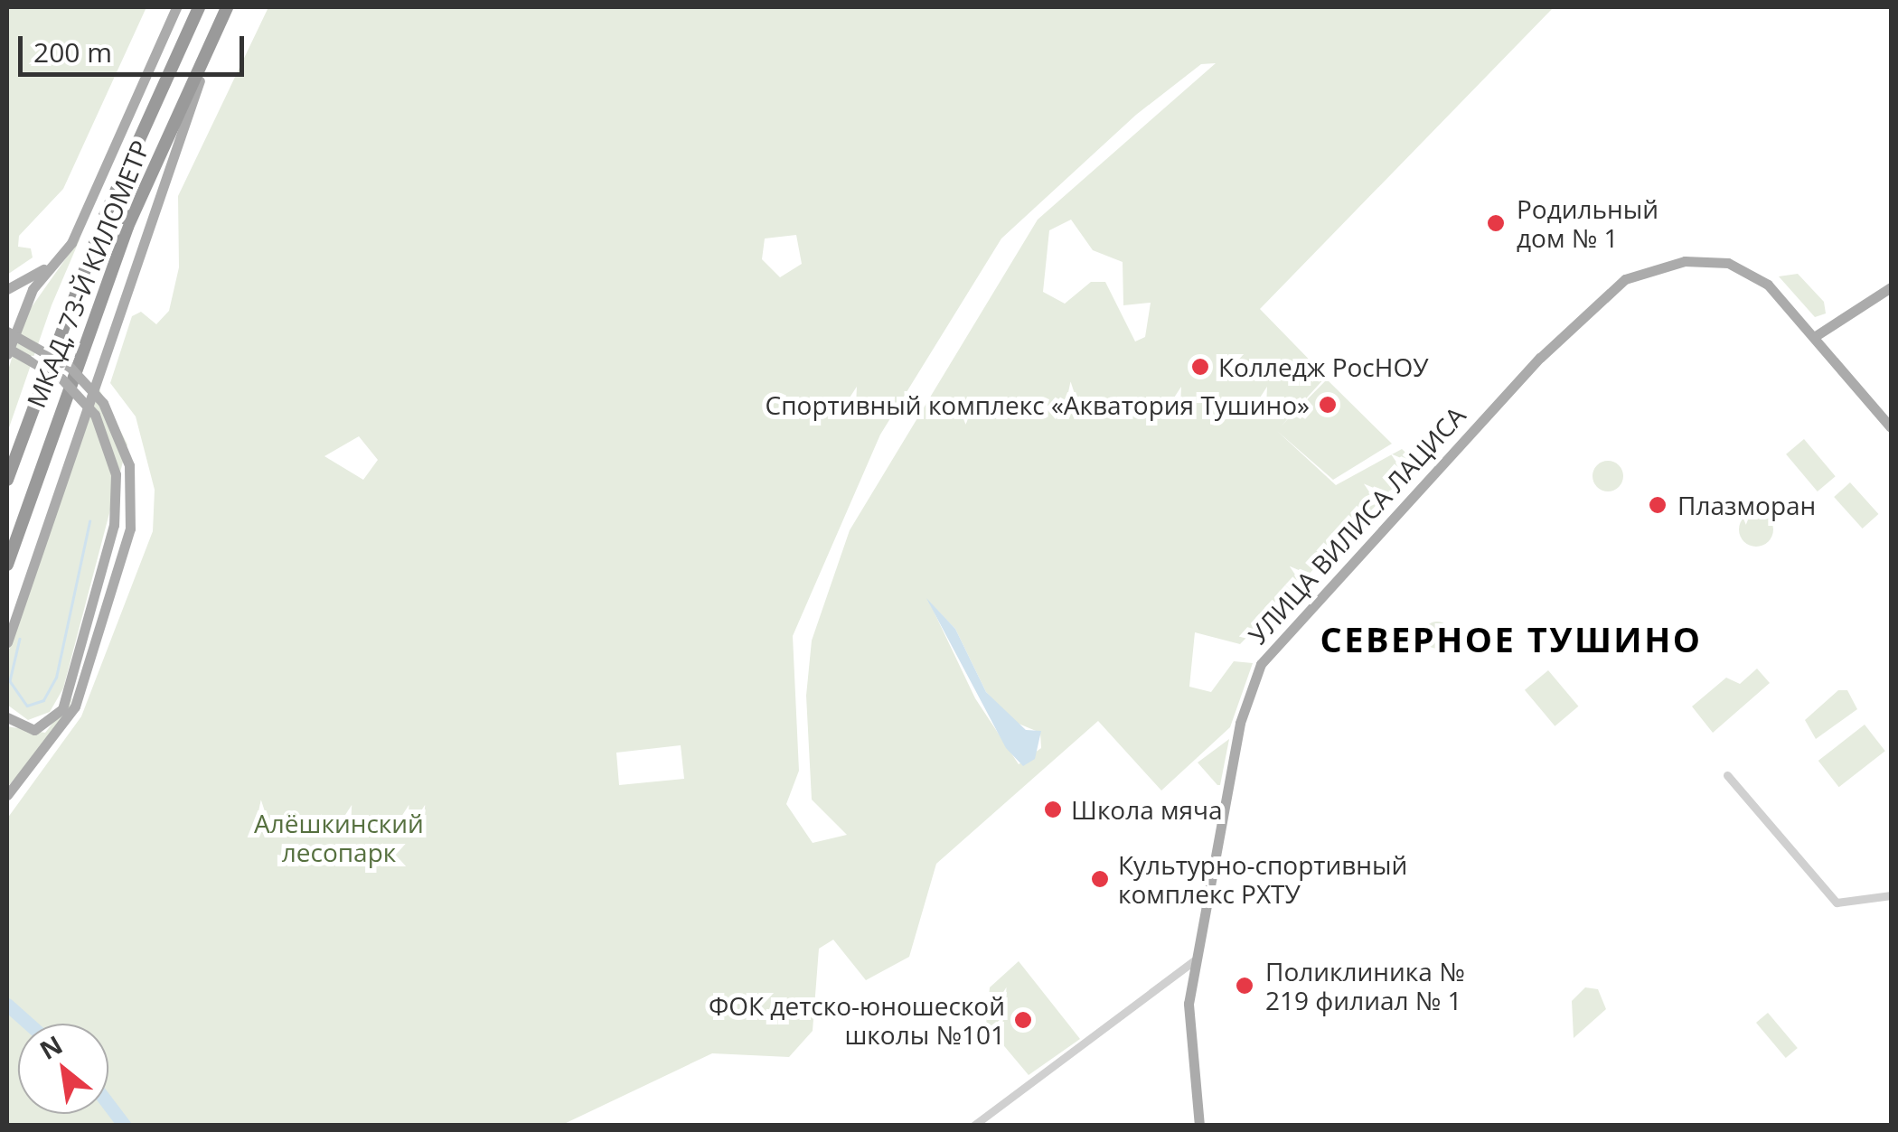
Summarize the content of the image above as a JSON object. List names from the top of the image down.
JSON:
{
  "streets": {
    "highway": ["МКАД, 73-Й КИЛОМЕТР"],
    "main road": ["УЛИЦА ВИЛИСА ЛАЦИСА"]
  },
  "districts": ["СЕВЕРНОЕ ТУШИНО"],
  "parks": ["Алёшкинский лесопарк"],
  "places": [
    "Родильный дом № 1",
    "Колледж РосНОУ",
    "Спортивный комплекс «Акватория Тушино»",
    "Плазморан",
    "Школа мяча",
    "Культурно-спортивный комплекс РХТУ",
    "Поликлиника № 219 филиал № 1",
    "ФОК детско-юношеской школы №101"
  ],
  "scale_bar": "200 m",
  "north": "top left"
}
